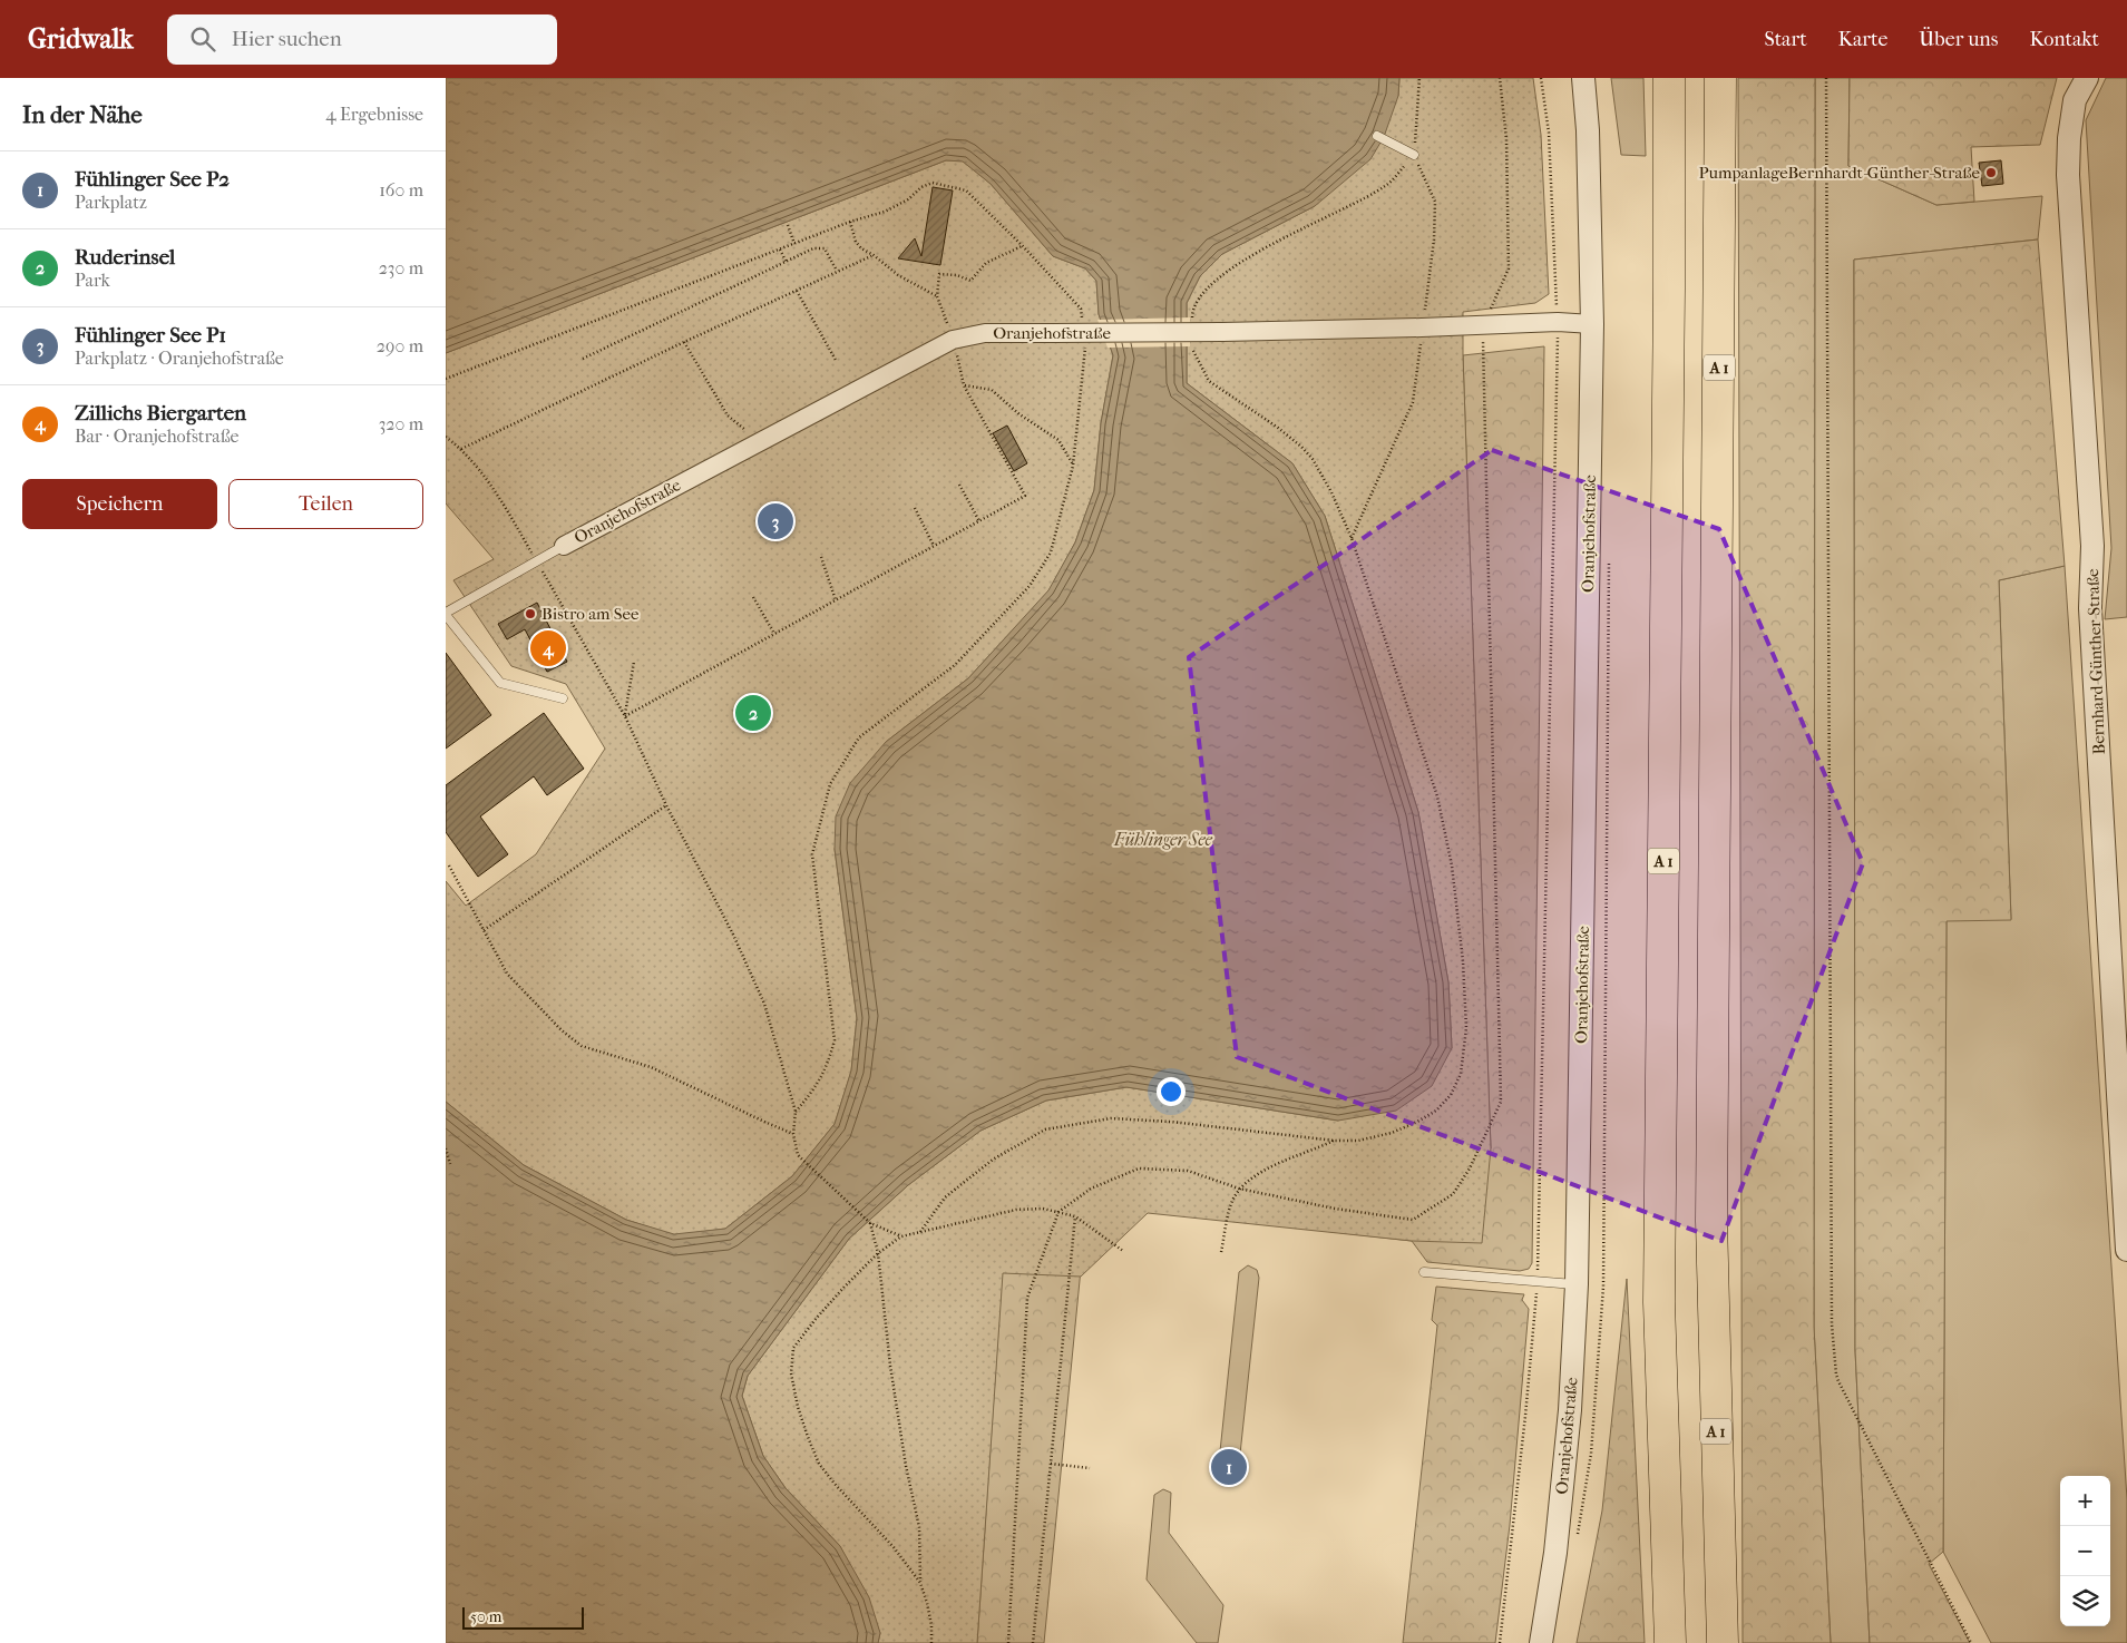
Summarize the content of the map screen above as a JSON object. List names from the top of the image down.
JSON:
{
  "streets": {
    "highway": ["A 1"],
    "street": ["Oranjehofstraße", "Bernhard-Günther-Straße"]
  },
  "water": ["Fühlinger See"],
  "places": ["PumpanlageBernhardt-Günther-Straße", "Bistro am See"],
  "scale_bar": "50 m",
  "page": {
    "header": "Gridwalk",
    "search": "Hier suchen",
    "nav": [
      "Start",
      "Karte",
      "Über uns",
      "Kontakt"
    ],
    "heading": ["In der Nähe", "4 Ergebnisse"],
    "list": [
      {
        "mark": "1",
        "name": "Fühlinger See P2",
        "note": "Parkplatz",
        "value": "160 m"
      },
      {
        "mark": "2",
        "name": "Ruderinsel",
        "note": "Park",
        "value": "230 m"
      },
      {
        "mark": "3",
        "name": "Fühlinger See P1",
        "note": "Parkplatz · Oranjehofstraße",
        "value": "290 m"
      },
      {
        "mark": "4",
        "name": "Zillichs Biergarten",
        "note": "Bar · Oranjehofstraße",
        "value": "320 m"
      }
    ],
    "buttons": ["Speichern", "Teilen"],
    "pins": [
      "3",
      "4",
      "2",
      "1"
    ],
    "map_buttons": ["+", "−"],
    "scale": "50 m"
  }
}
